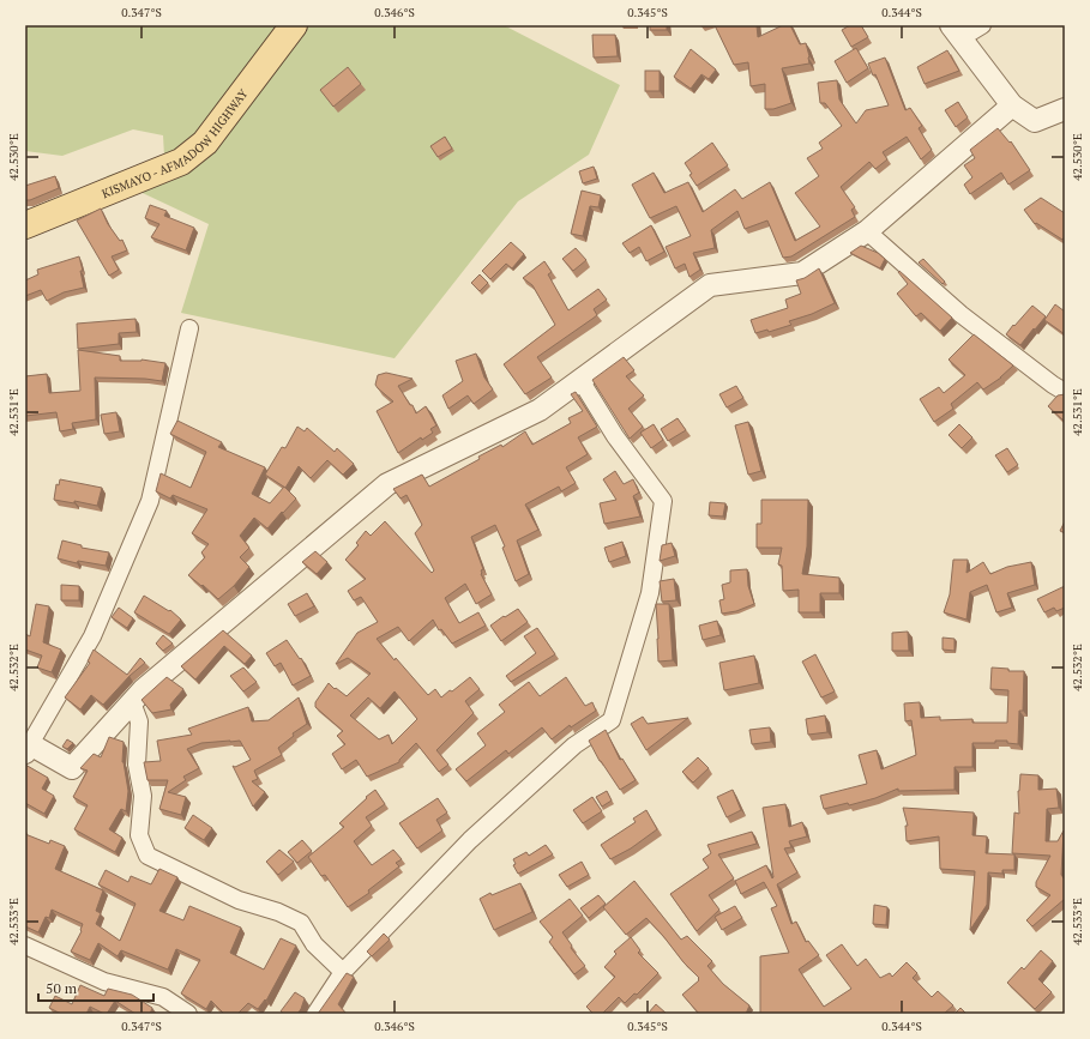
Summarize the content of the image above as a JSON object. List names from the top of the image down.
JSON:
{
  "streets": {
    "main road": ["KISMAYO - AFMADOW HIGHWAY"]
  },
  "scale_bar": "50 m",
  "coordinates": [
    "0.347°S",
    "0.346°S",
    "0.345°S",
    "0.344°S",
    "42.530°E",
    "42.531°E",
    "42.532°E",
    "42.533°E"
  ]
}
